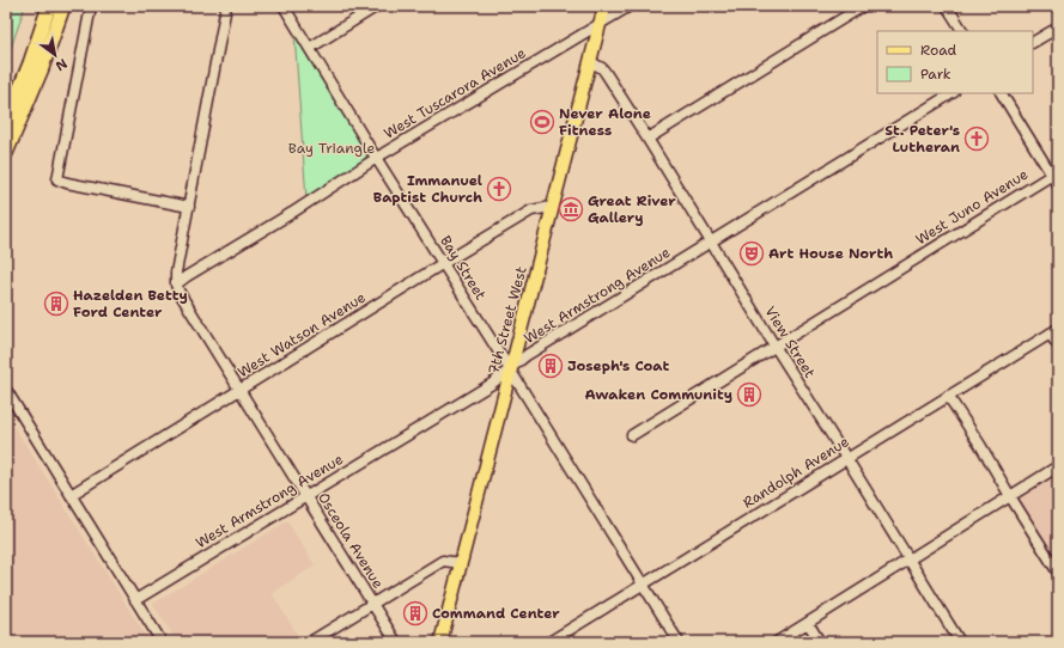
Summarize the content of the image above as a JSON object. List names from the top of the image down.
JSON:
{
  "streets": {
    "main road": ["7th Street West"],
    "street": [
      "West Tuscarora Avenue",
      "West Juno Avenue",
      "Bay Street",
      "West Armstrong Avenue",
      "West Watson Avenue",
      "View Street",
      "Randolph Avenue",
      "Osceola Avenue"
    ]
  },
  "crossings": [
    ["West Tuscarora Avenue", "Bay Street"],
    ["West Tuscarora Avenue", "7th Street West"],
    ["West Tuscarora Avenue", "Osceola Avenue"],
    ["West Juno Avenue", "View Street"],
    ["Bay Street", "West Armstrong Avenue"],
    ["Bay Street", "7th Street West"],
    ["Bay Street", "West Watson Avenue"],
    ["Bay Street", "Randolph Avenue"],
    ["West Armstrong Avenue", "7th Street West"],
    ["West Armstrong Avenue", "View Street"],
    ["West Armstrong Avenue", "Osceola Avenue"],
    ["7th Street West", "West Watson Avenue"],
    ["7th Street West", "View Street"],
    ["West Watson Avenue", "Osceola Avenue"],
    ["View Street", "Randolph Avenue"]
  ],
  "parks": ["Bay Triangle"],
  "places": {
    "sports": ["Never Alone Fitness"],
    "church": ["St. Peter's Lutheran", "Immanuel Baptist Church"],
    "museum": ["Great River Gallery"],
    "theatre": ["Art House North"],
    "building": [
      "Hazelden Betty Ford Center",
      "Joseph's Coat",
      "Awaken Community",
      "Command Center"
    ]
  },
  "legend": ["Road", "Park"],
  "north": "bottom right"
}
